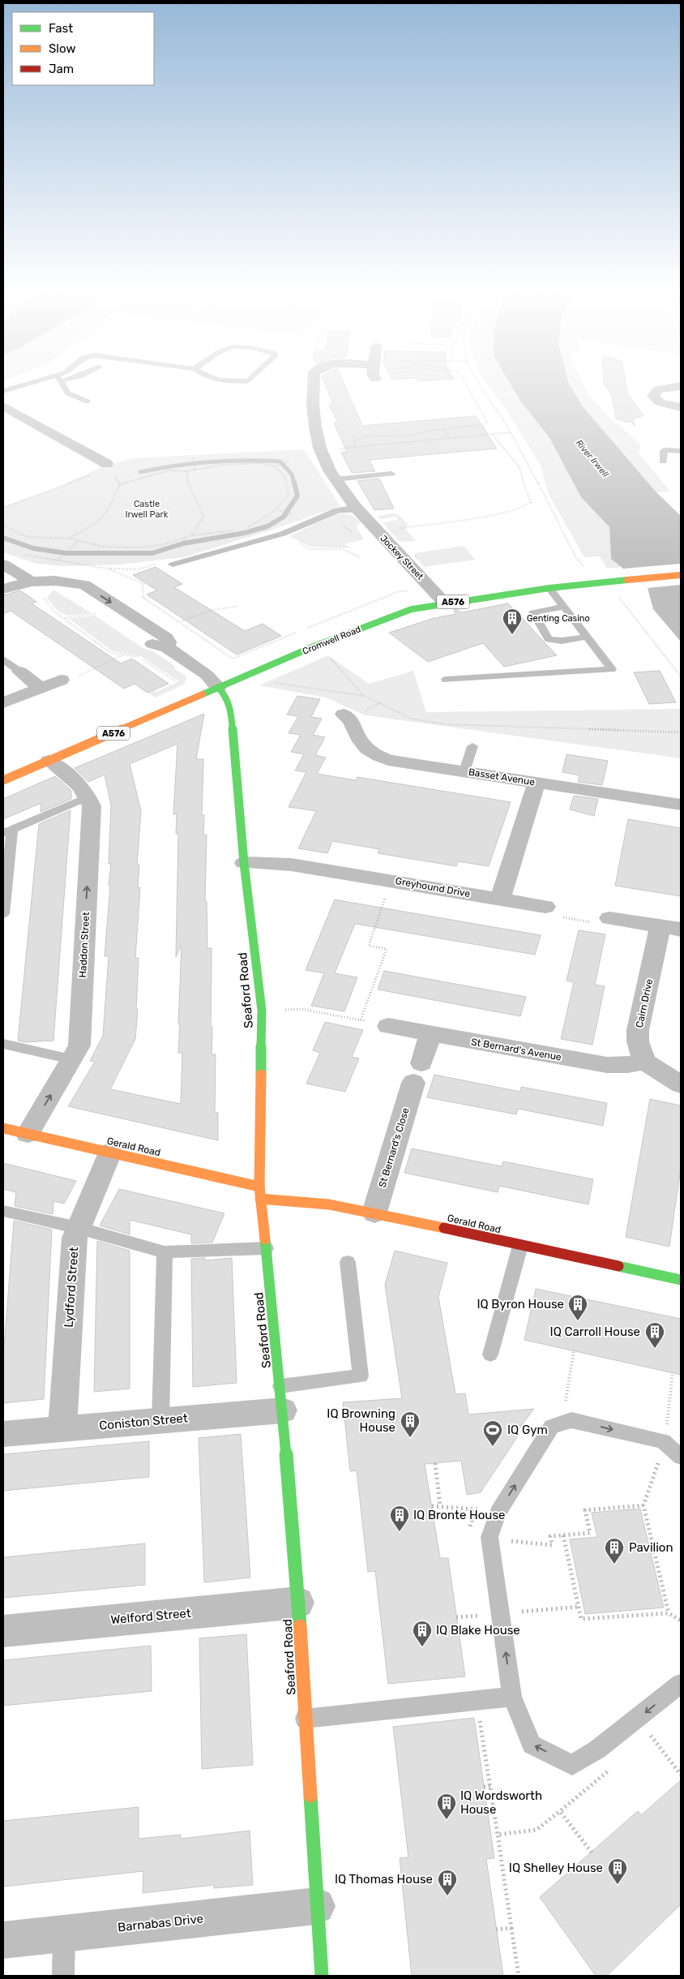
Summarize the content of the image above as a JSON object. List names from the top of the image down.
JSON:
{
  "streets": {
    "main road": [
      "A576",
      "Cromwell Road",
      "Seaford Road",
      "Gerald Road"
    ],
    "street": [
      "Jockey Street",
      "Basset Avenue",
      "Greyhound Drive",
      "Haddon Street",
      "Cairn Drive",
      "St Bernard's Avenue",
      "St Bernard's Close",
      "Lydford Street",
      "Coniston Street",
      "Welford Street",
      "Barnabas Drive"
    ]
  },
  "crossings": [
    ["Jockey Street", "Cromwell Road"],
    ["Cromwell Road", "Seaford Road"],
    ["Greyhound Drive", "Seaford Road"],
    ["Haddon Street", "Gerald Road"],
    ["Seaford Road", "Gerald Road"],
    ["Seaford Road", "Coniston Street"],
    ["Seaford Road", "Welford Street"],
    ["Seaford Road", "Barnabas Drive"],
    ["Cairn Drive", "St Bernard's Avenue"],
    ["St Bernard's Avenue", "St Bernard's Close"],
    ["Gerald Road", "St Bernard's Close"],
    ["Gerald Road", "Lydford Street"],
    ["Lydford Street", "Coniston Street"]
  ],
  "one_way": ["Haddon Street"],
  "water": ["River Irwell"],
  "parks": ["Castle Irwell Park"],
  "places": {
    "building": [
      "Genting Casino",
      "IQ Byron House",
      "IQ Carroll House",
      "IQ Browning House",
      "IQ Bronte House",
      "Pavilion",
      "IQ Blake House",
      "IQ Wordsworth House",
      "IQ Shelley House",
      "IQ Thomas House"
    ],
    "sports": ["IQ Gym"]
  },
  "legend": ["Fast", "Slow", "Jam"]
}
